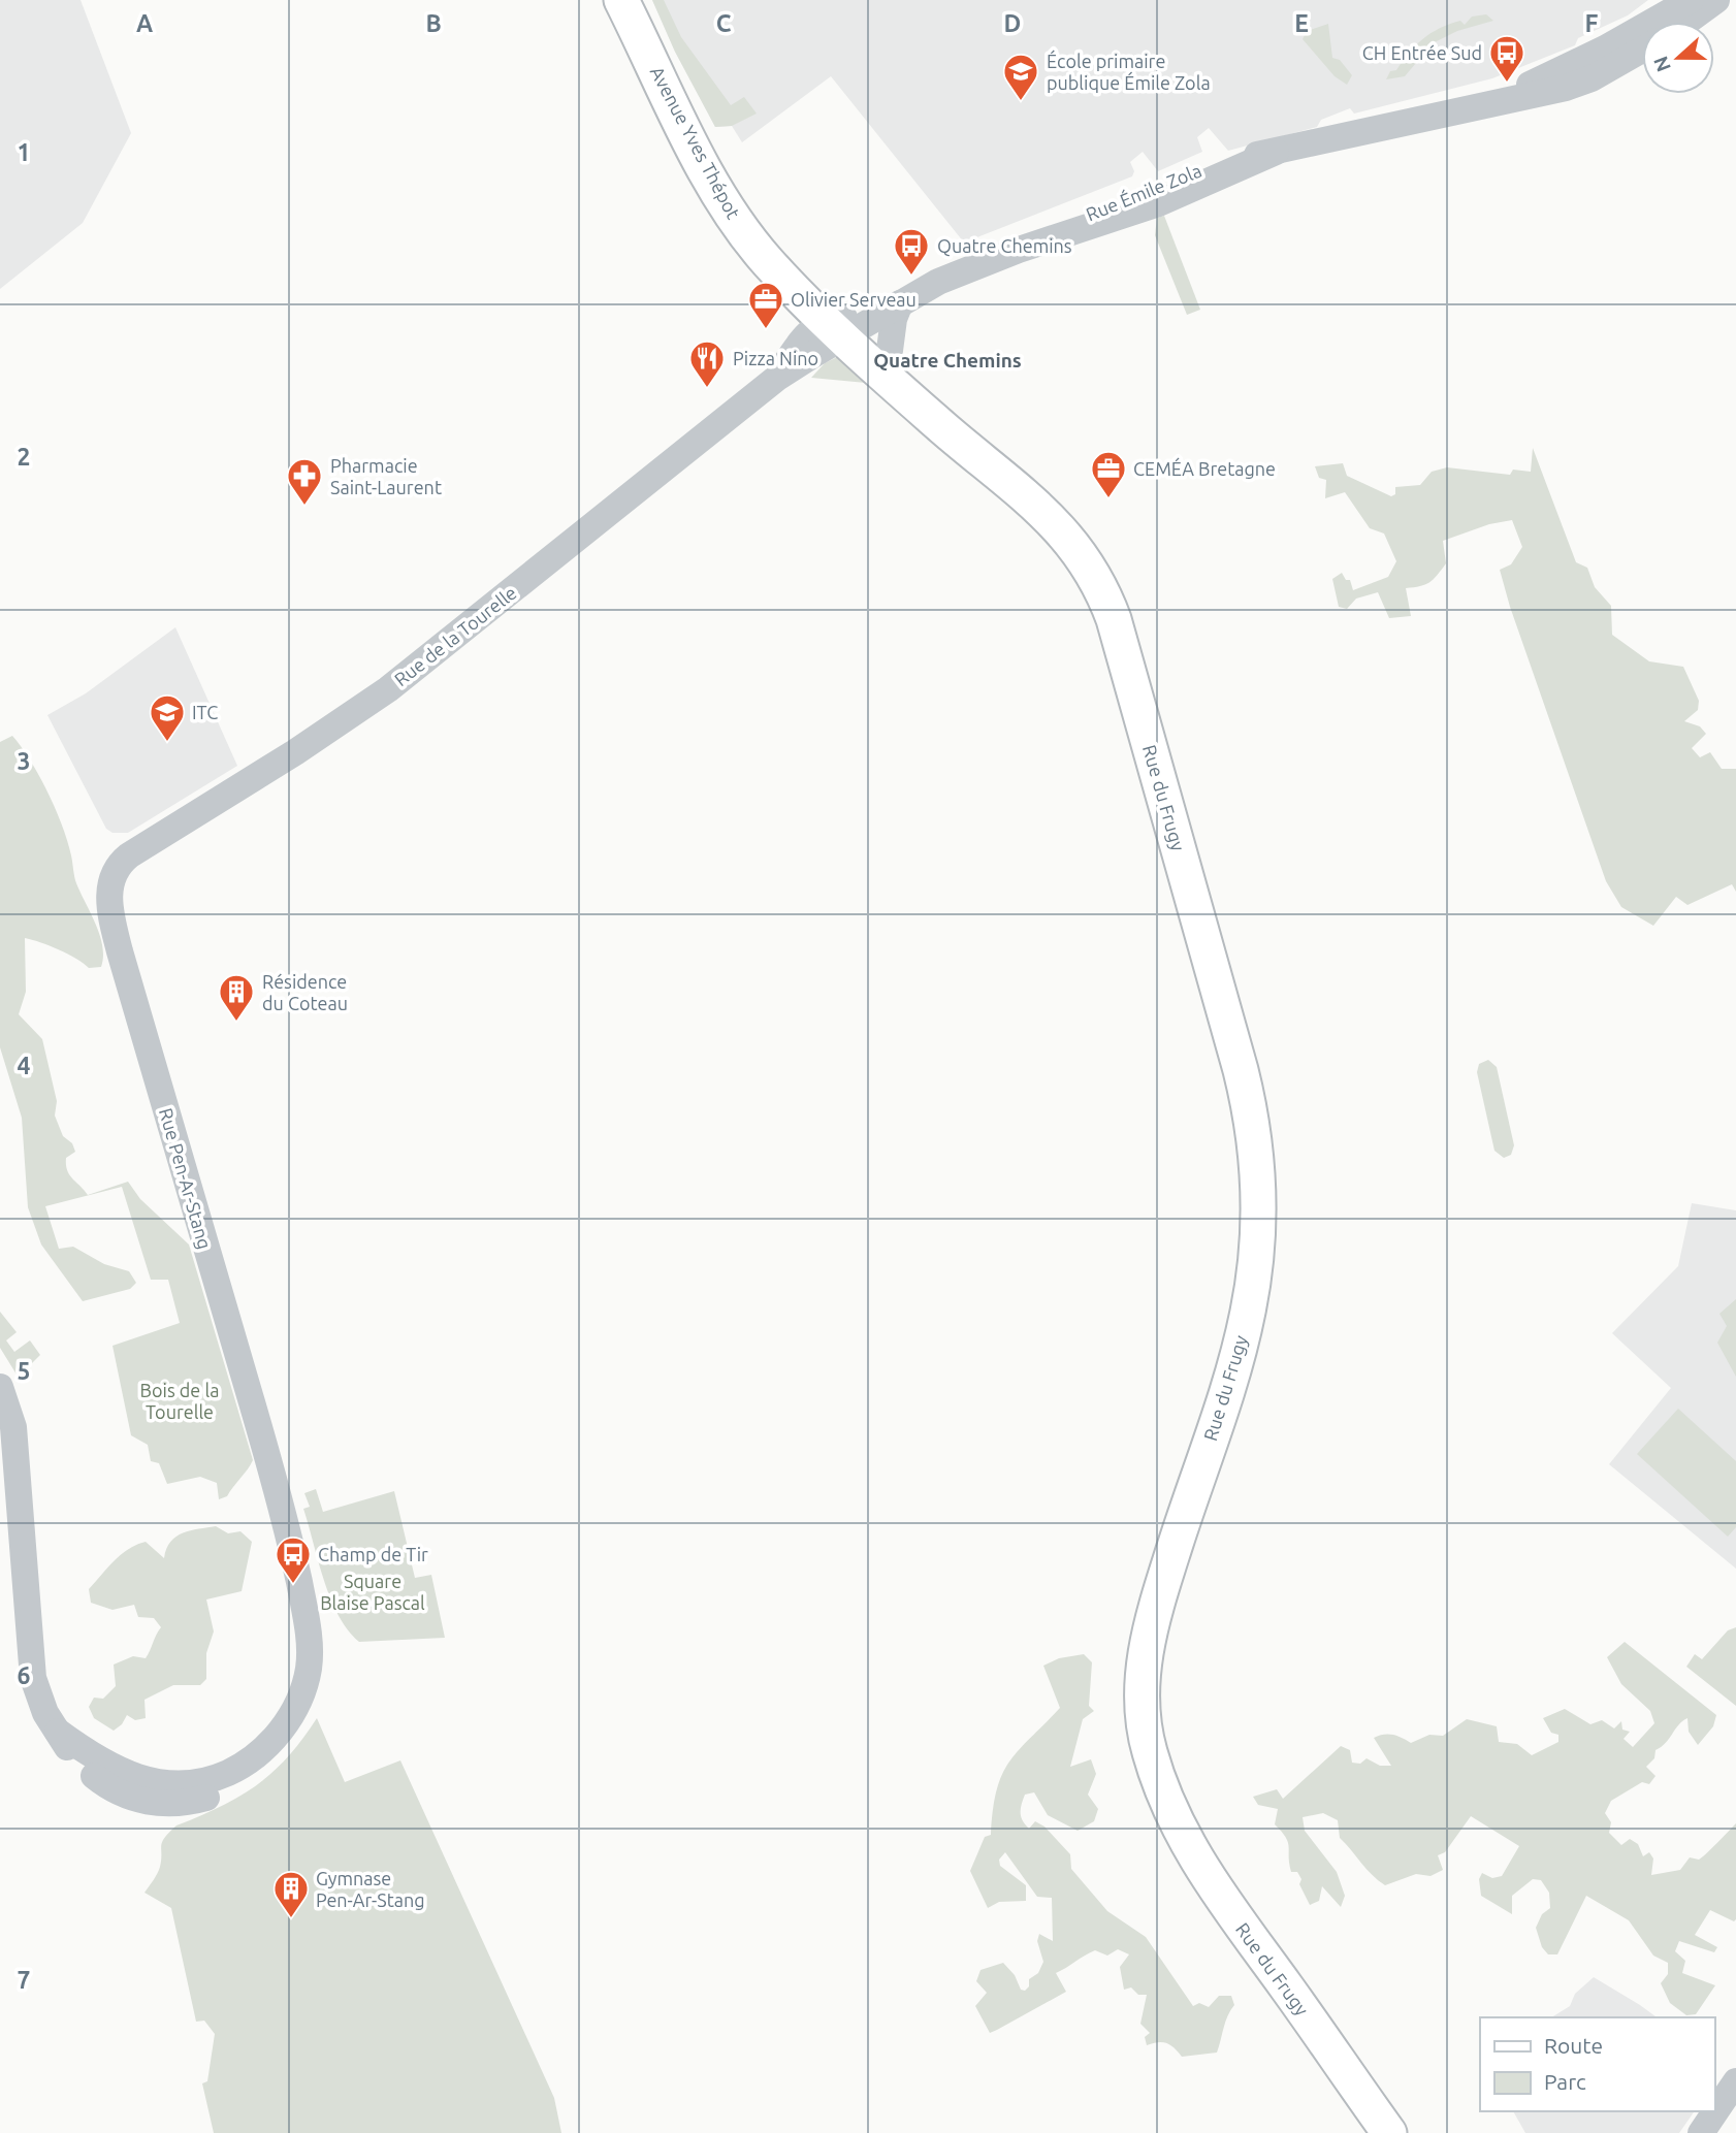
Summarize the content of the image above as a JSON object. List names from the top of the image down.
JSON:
{
  "streets": {
    "main road": ["Avenue Yves Thépot", "Rue du Frugy"],
    "street": ["Rue Émile Zola", "Rue de la Tourelle", "Rue Pen-Ar-Stang"]
  },
  "crossings": [
    ["Avenue Yves Thépot", "Rue Émile Zola"],
    ["Avenue Yves Thépot", "Rue de la Tourelle"],
    ["Avenue Yves Thépot", "Rue du Frugy"],
    ["Rue Émile Zola", "Rue de la Tourelle"],
    ["Rue Émile Zola", "Rue du Frugy"],
    ["Rue de la Tourelle", "Rue du Frugy"],
    ["Rue de la Tourelle", "Rue Pen-Ar-Stang"]
  ],
  "districts": ["Quatre Chemins"],
  "parks": ["Bois de la Tourelle", "Square Blaise Pascal"],
  "places": {
    "bus stop": ["CH Entrée Sud", "Quatre Chemins", "Champ de Tir"],
    "school or university": ["École primaire publique Émile Zola", "ITC"],
    "office": ["Olivier Serveau", "CEMÉA Bretagne"],
    "restaurant": ["Pizza Nino"],
    "pharmacy": ["Pharmacie Saint-Laurent"],
    "building": ["Résidence du Coteau", "Gymnase Pen-Ar-Stang"]
  },
  "legend": ["Route", "Parc"],
  "north": "left",
  "grid": {
    "columns": [
      "A",
      "B",
      "C",
      "D",
      "E",
      "F"
    ],
    "rows": [
      "1",
      "2",
      "3",
      "4",
      "5",
      "6",
      "7"
    ]
  }
}
